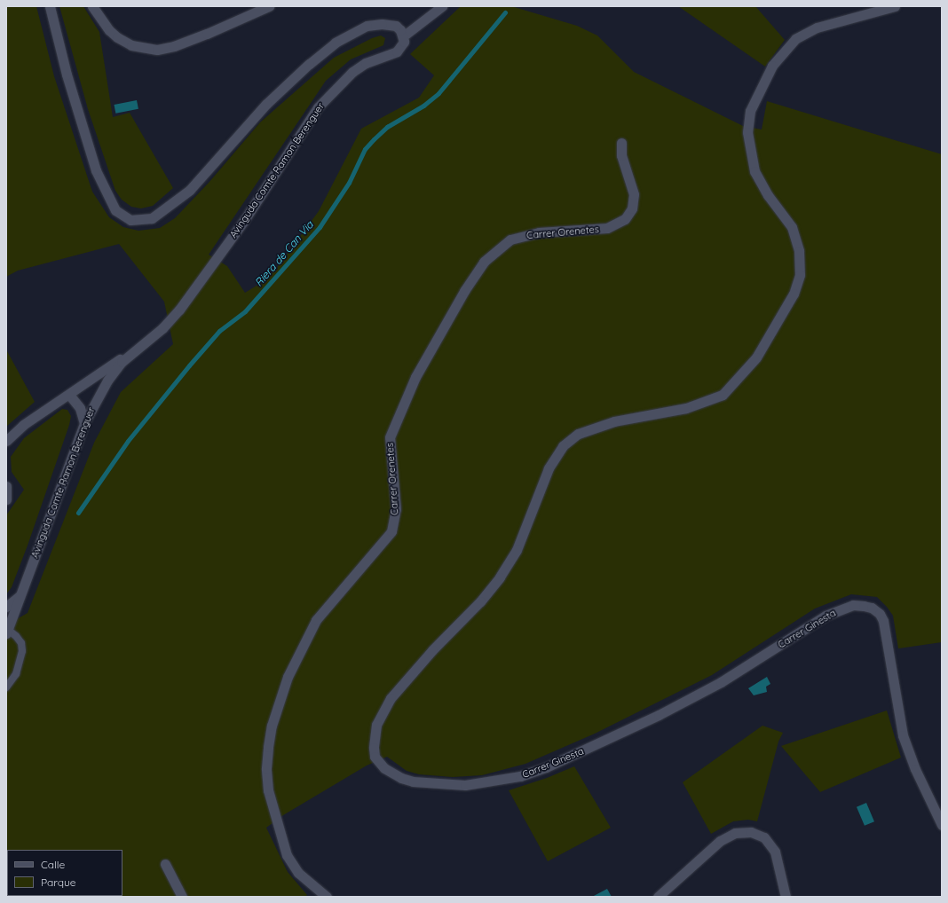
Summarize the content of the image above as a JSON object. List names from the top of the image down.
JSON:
{
  "streets": {
    "street": ["Avinguda Comte Ramon Berenguer", "Carrer Orenetes", "Carrer Ginesta"]
  },
  "water": ["Riera de Can Via"],
  "legend": ["Calle", "Parque"]
}
